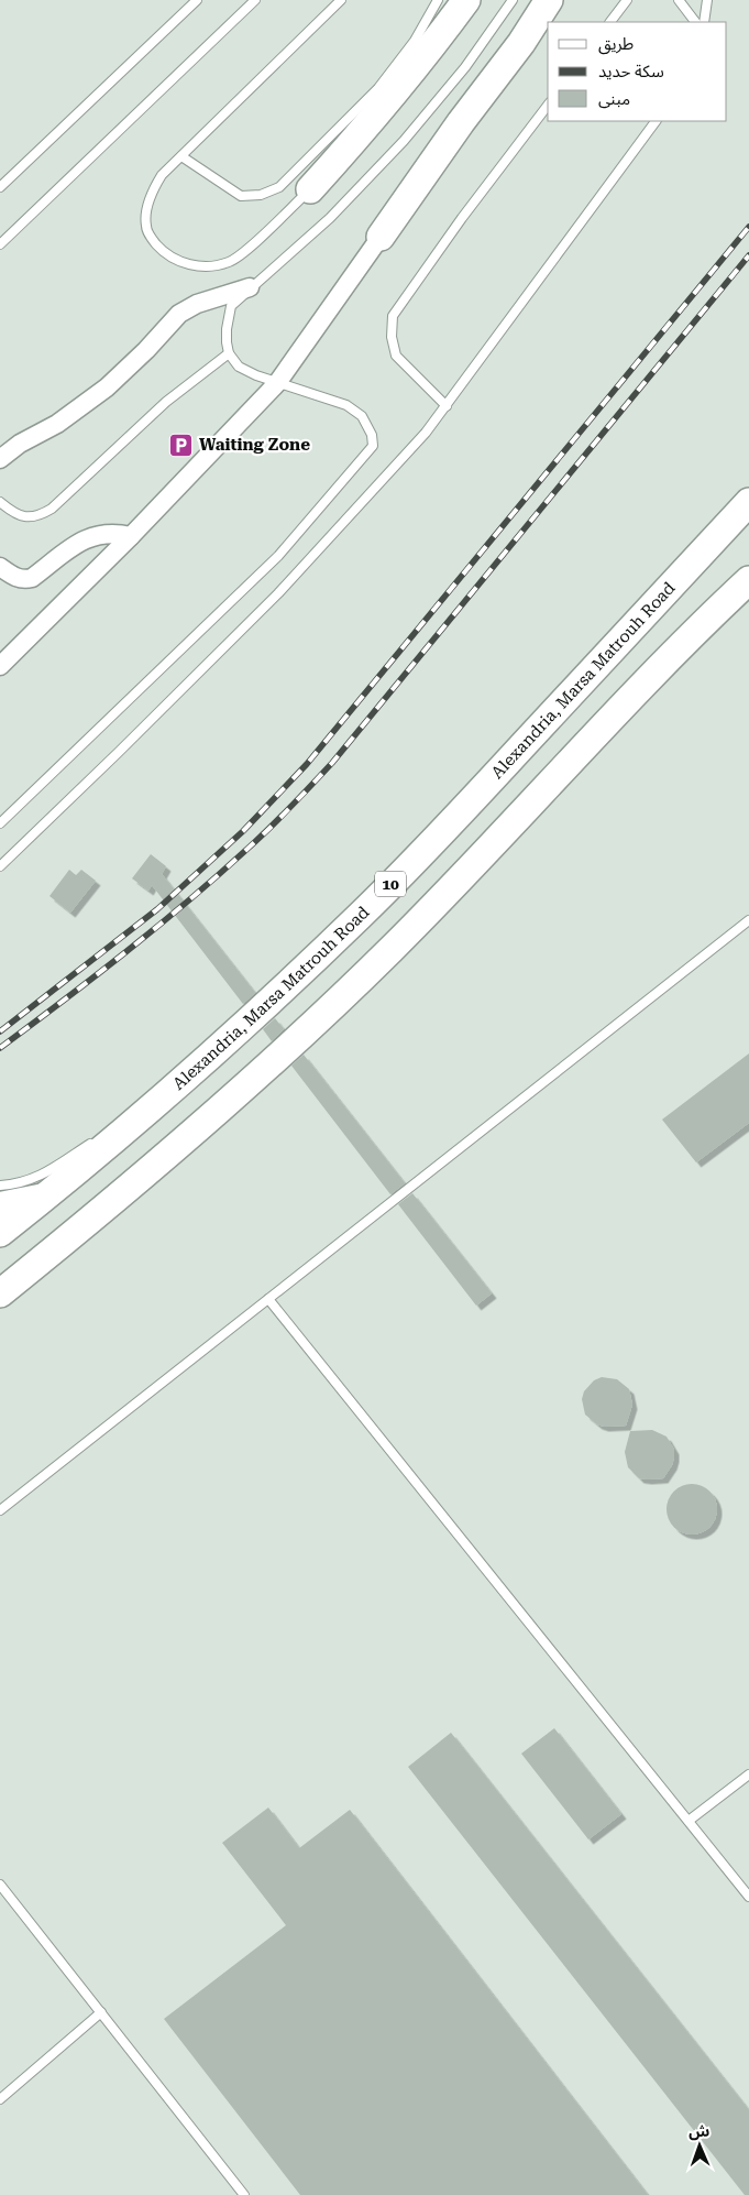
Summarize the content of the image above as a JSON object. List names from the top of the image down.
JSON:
{
  "streets": {
    "main road": ["Alexandria, Marsa Matrouh Road", "10"]
  },
  "places": {
    "parking": ["Waiting Zone"]
  },
  "legend": ["طريق", "سكة حديد", "مبنى"],
  "north": "top"
}
